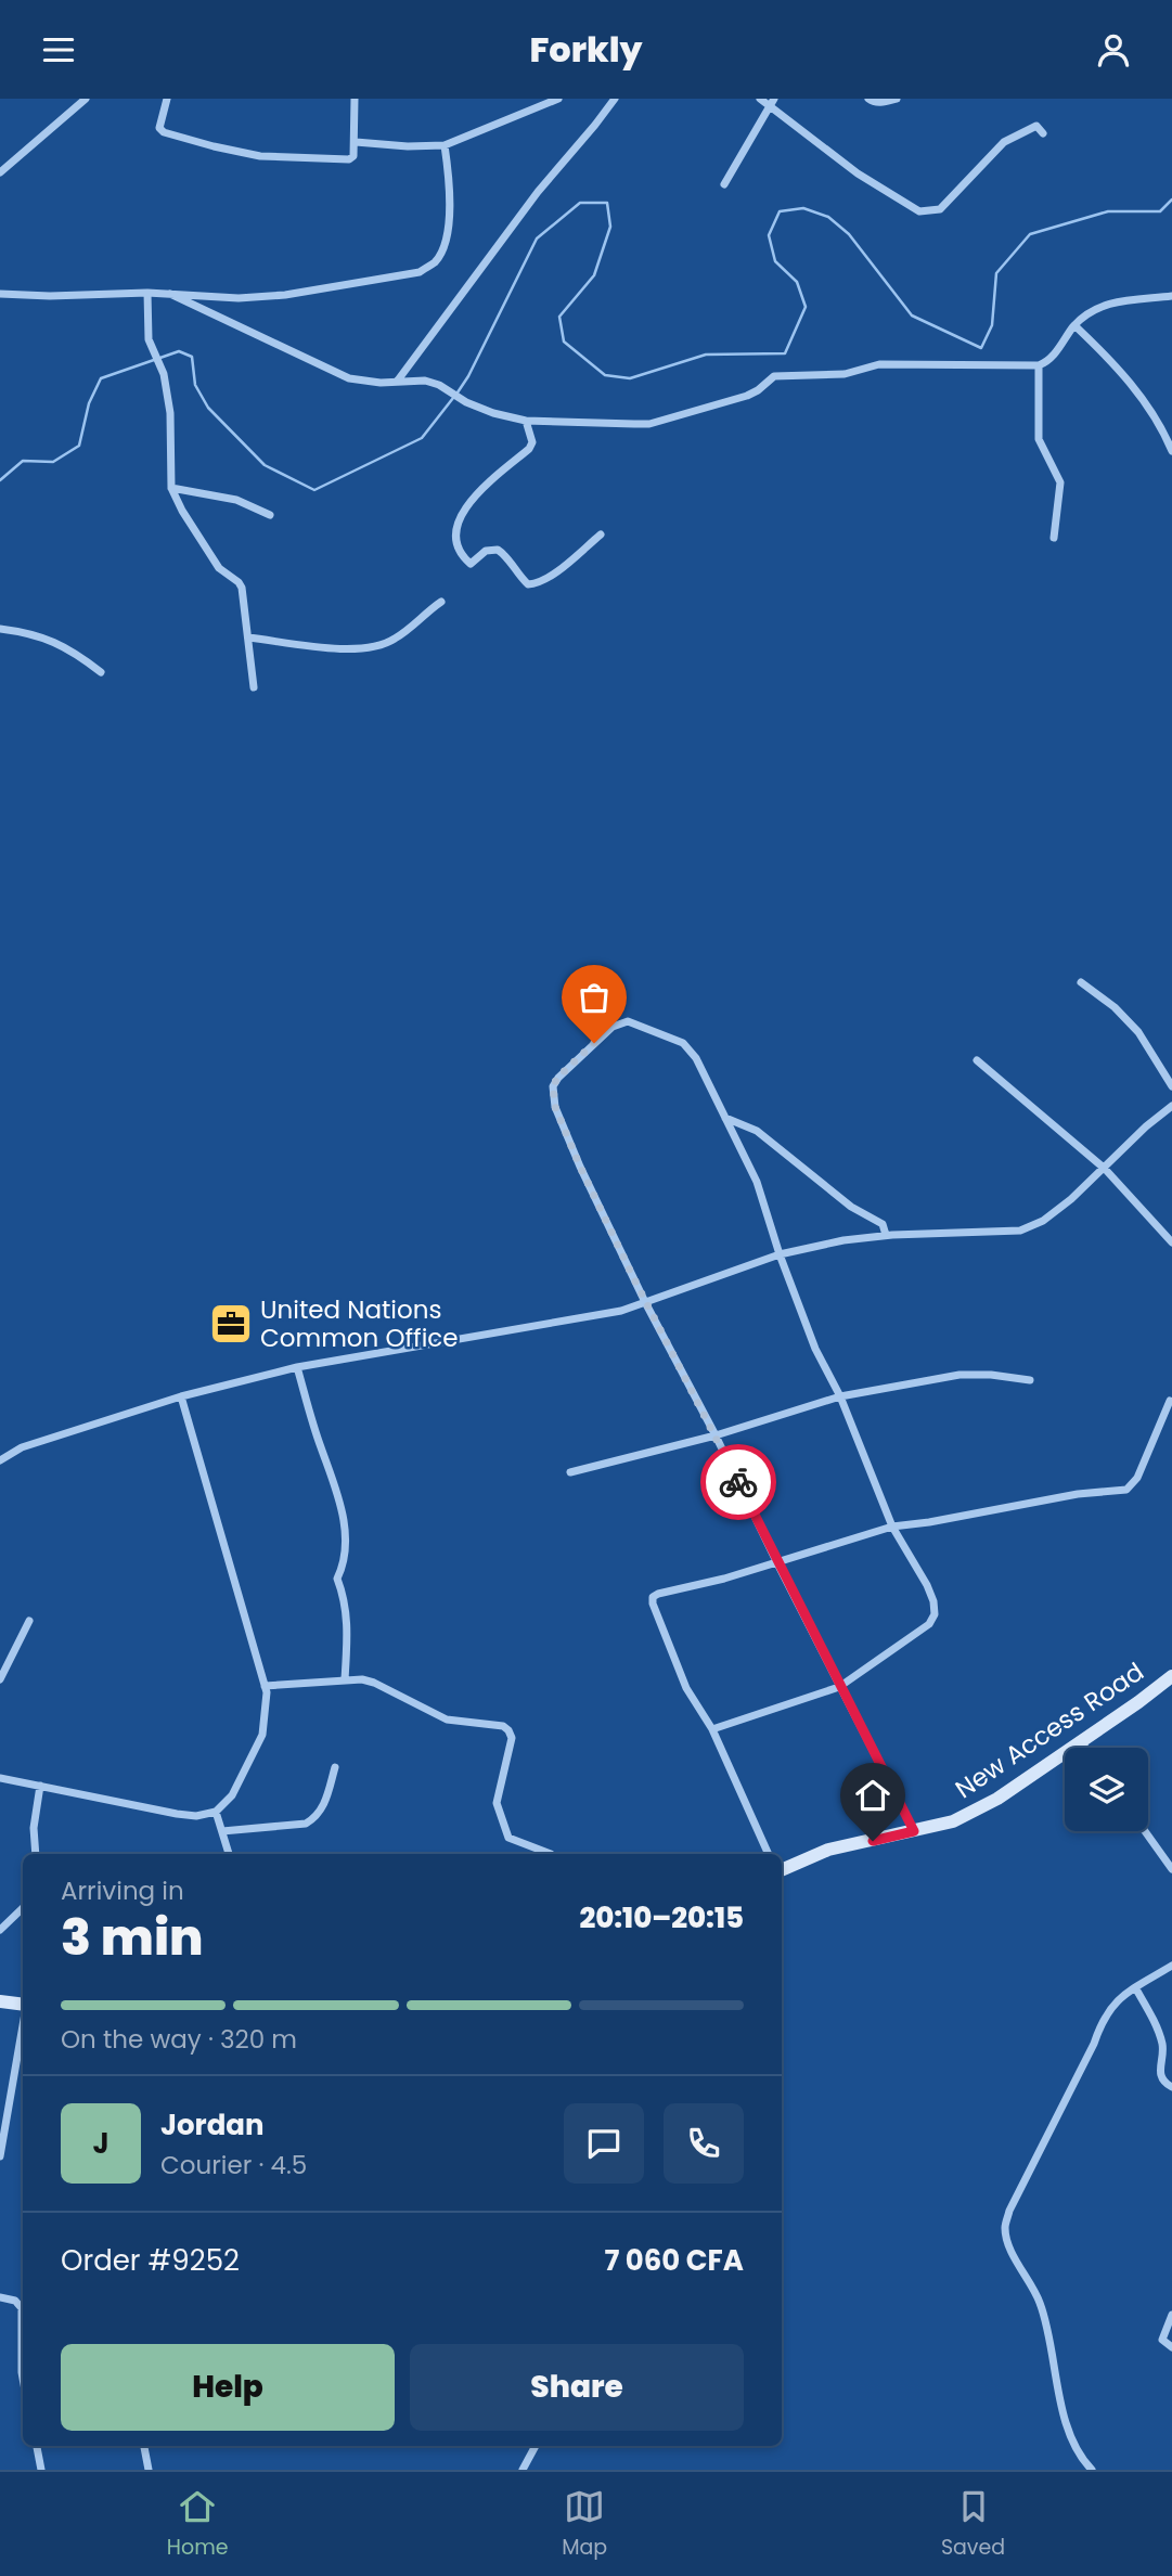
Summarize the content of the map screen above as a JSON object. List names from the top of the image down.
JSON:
{
  "streets": {
    "main road": ["New Access Road"]
  },
  "places": {
    "office": ["United Nations Common Office"]
  },
  "page": {
    "header": "Forkly",
    "heading": ["3 min", "Arriving in", "20:10–20:15"],
    "panel": [
      "Jordan",
      "Courier · 4.5",
      "Order #9252",
      "7 060 CFA"
    ],
    "bar": "On the way · 320 m",
    "round": "J",
    "buttons": ["Help", "Share"],
    "tabs": ["Home", "Map", "Saved"]
  }
}
